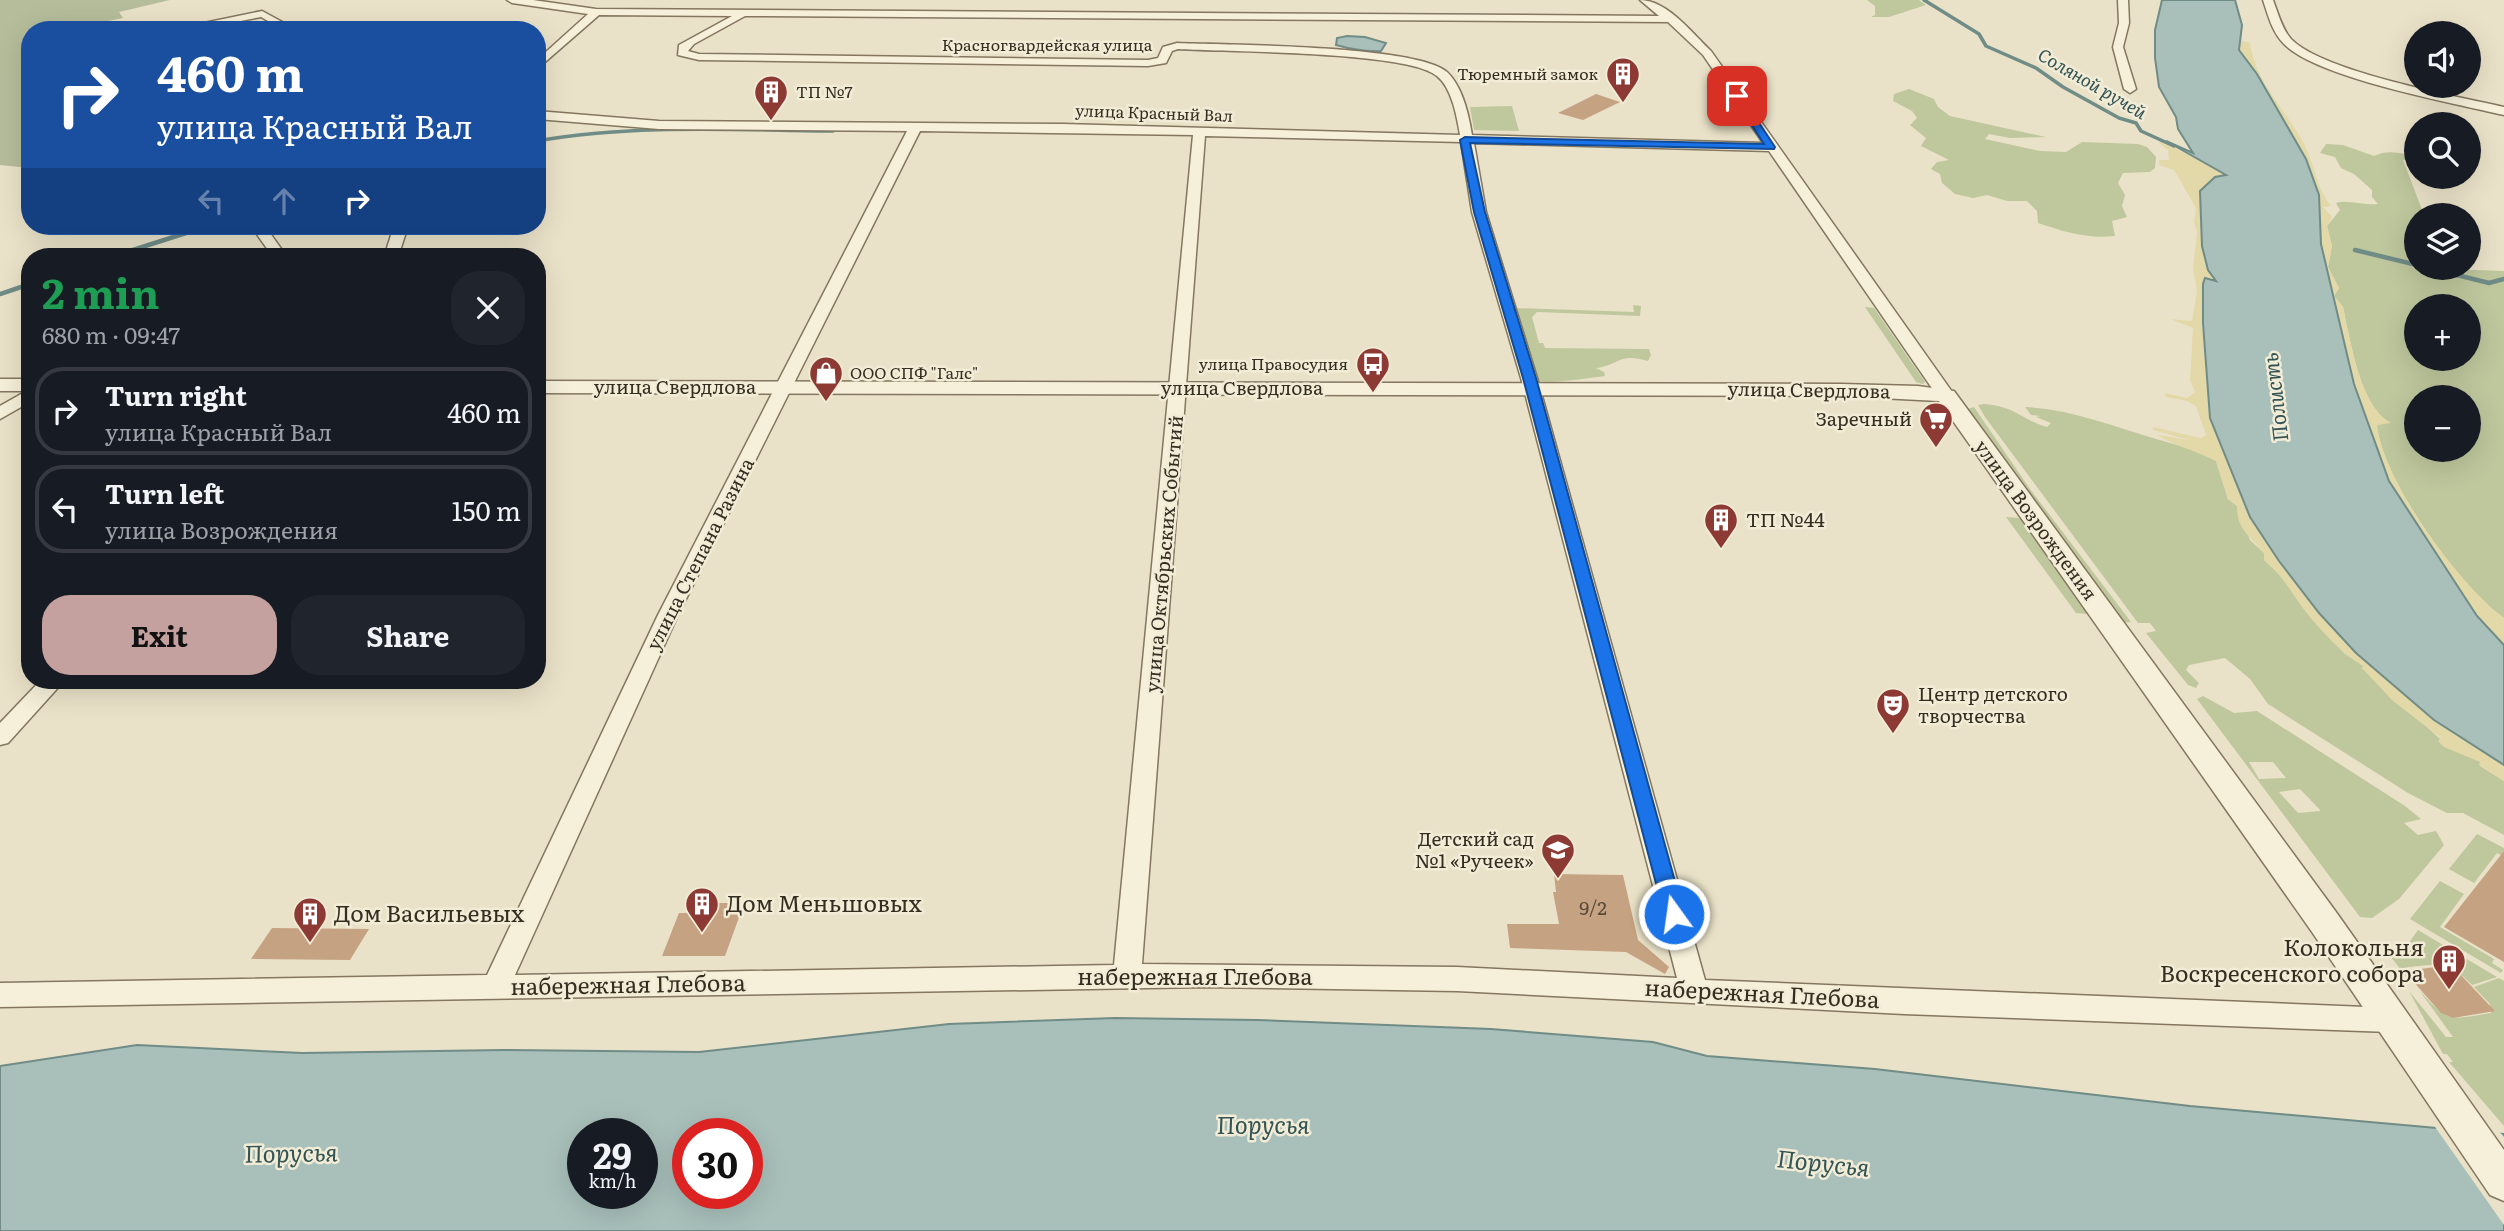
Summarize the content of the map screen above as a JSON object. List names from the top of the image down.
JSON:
{
  "streets": {
    "street": [
      "Красногвардейская улица",
      "улица Красный Вал",
      "улица Свердлова",
      "улица Возрождения",
      "улица Степана Разина",
      "улица Октябрьских Событий",
      "набережная Глебова"
    ]
  },
  "crossings": [
    ["Красногвардейская улица", "улица Красный Вал"],
    ["улица Красный Вал", "улица Возрождения"],
    ["улица Красный Вал", "улица Степана Разина"],
    ["улица Красный Вал", "улица Октябрьских Событий"],
    ["улица Свердлова", "улица Возрождения"],
    ["улица Свердлова", "улица Степана Разина"],
    ["улица Свердлова", "улица Октябрьских Событий"],
    ["улица Возрождения", "набережная Глебова"],
    ["улица Степана Разина", "набережная Глебова"],
    ["улица Октябрьских Событий", "набережная Глебова"]
  ],
  "water": ["Соляной ручей", "Полисть", "Порусья"],
  "places": {
    "building": [
      "Тюремный замок",
      "ТП №7",
      "ТП №44",
      "Дом Меньшовых",
      "Дом Васильевых",
      "Колокольня Воскресенского собора"
    ],
    "bus stop": ["улица Правосудия"],
    "shop": ["ООО СПФ \"Галс\""],
    "supermarket": ["Заречный"],
    "theatre": ["Центр детского творчества"],
    "school or university": ["Детский сад №1 «Ручеек»"]
  },
  "house_numbers": ["9/2"],
  "page": {
    "map_buttons": ["+", "−"],
    "turn": ["460 m", "улица Красный Вал"],
    "heading": ["2 min", "680 m · 09:47"],
    "list": [
      {
        "name": "Turn right",
        "note": "улица Красный Вал",
        "value": "460 m"
      },
      {
        "name": "Turn left",
        "note": "улица Возрождения",
        "value": "150 m"
      }
    ],
    "buttons": ["Exit", "Share"],
    "speed": "29 km/h",
    "limit": "30"
  }
}
